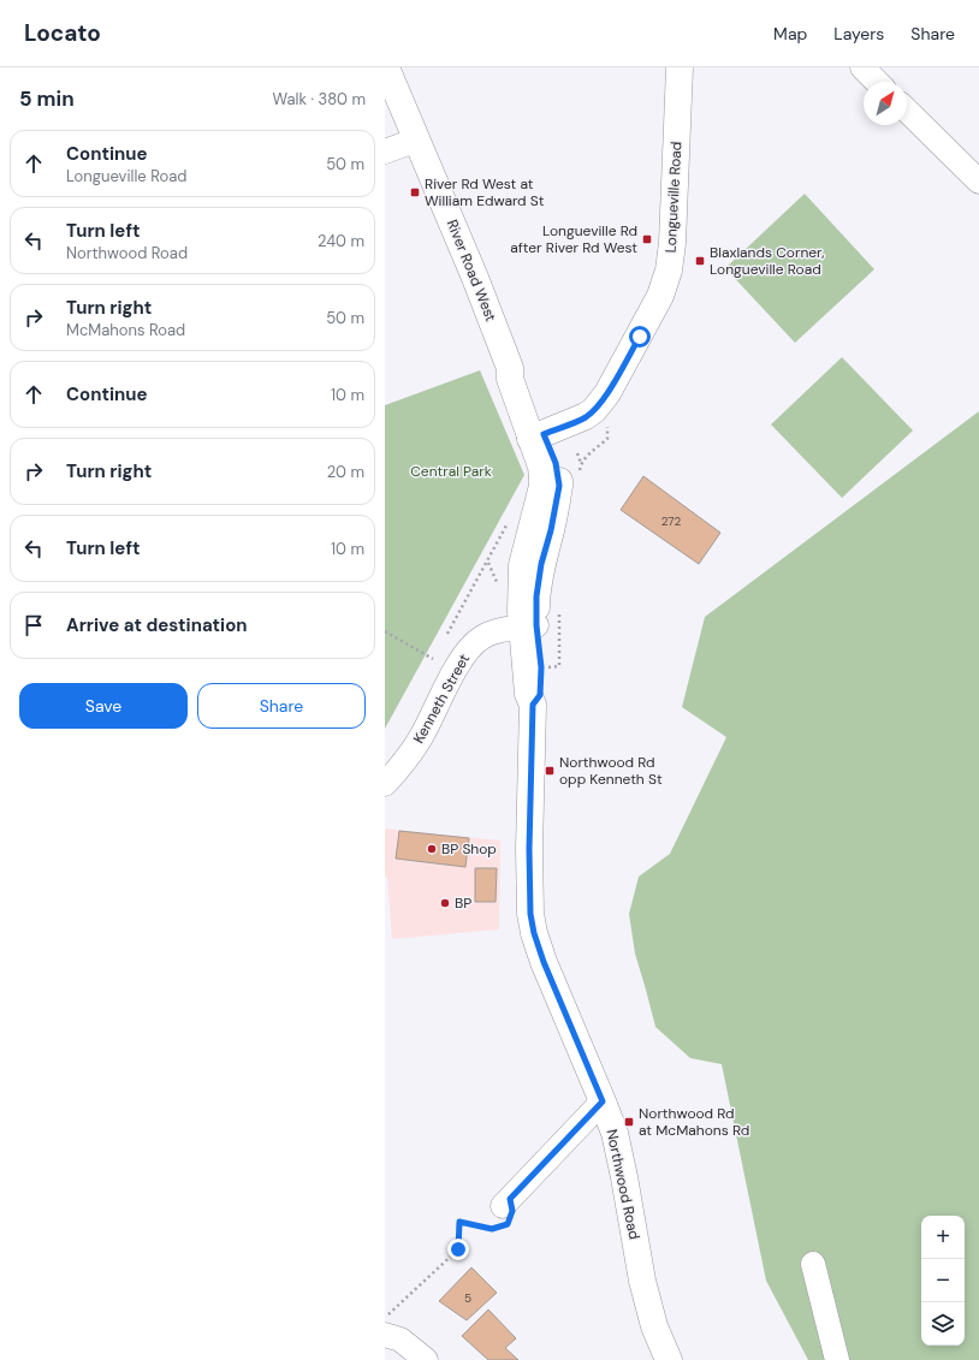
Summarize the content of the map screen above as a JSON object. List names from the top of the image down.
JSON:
{
  "streets": {
    "main road": ["Longueville Road", "River Road West", "Northwood Road"],
    "street": ["Kenneth Street"]
  },
  "crossings": [
    ["Longueville Road", "River Road West"],
    ["Longueville Road", "Northwood Road"],
    ["River Road West", "Northwood Road"],
    ["Kenneth Street", "Northwood Road"]
  ],
  "parks": ["Central Park"],
  "places": {
    "transit": [
      "River Rd West at William Edward St",
      "Longueville Rd after River Rd West",
      "Blaxlands Corner, Longueville Road",
      "Northwood Rd opp Kenneth St",
      "Northwood Rd at McMahons Rd"
    ],
    "other": ["BP Shop", "BP"]
  },
  "house_numbers": ["272", "5"],
  "north": "top right",
  "page": {
    "header": "Locato",
    "nav": ["Map", "Layers", "Share"],
    "heading": ["5 min", "Walk · 380 m"],
    "list": [
      ["Continue", "Longueville Road", "50 m"],
      ["Turn left", "Northwood Road", "240 m"],
      ["Turn right", "McMahons Road", "50 m"],
      ["Continue", "10 m"],
      ["Turn right", "20 m"],
      ["Turn left", "10 m"],
      "Arrive at destination"
    ],
    "buttons": ["Save", "Share"],
    "map_buttons": ["+", "−"]
  }
}
